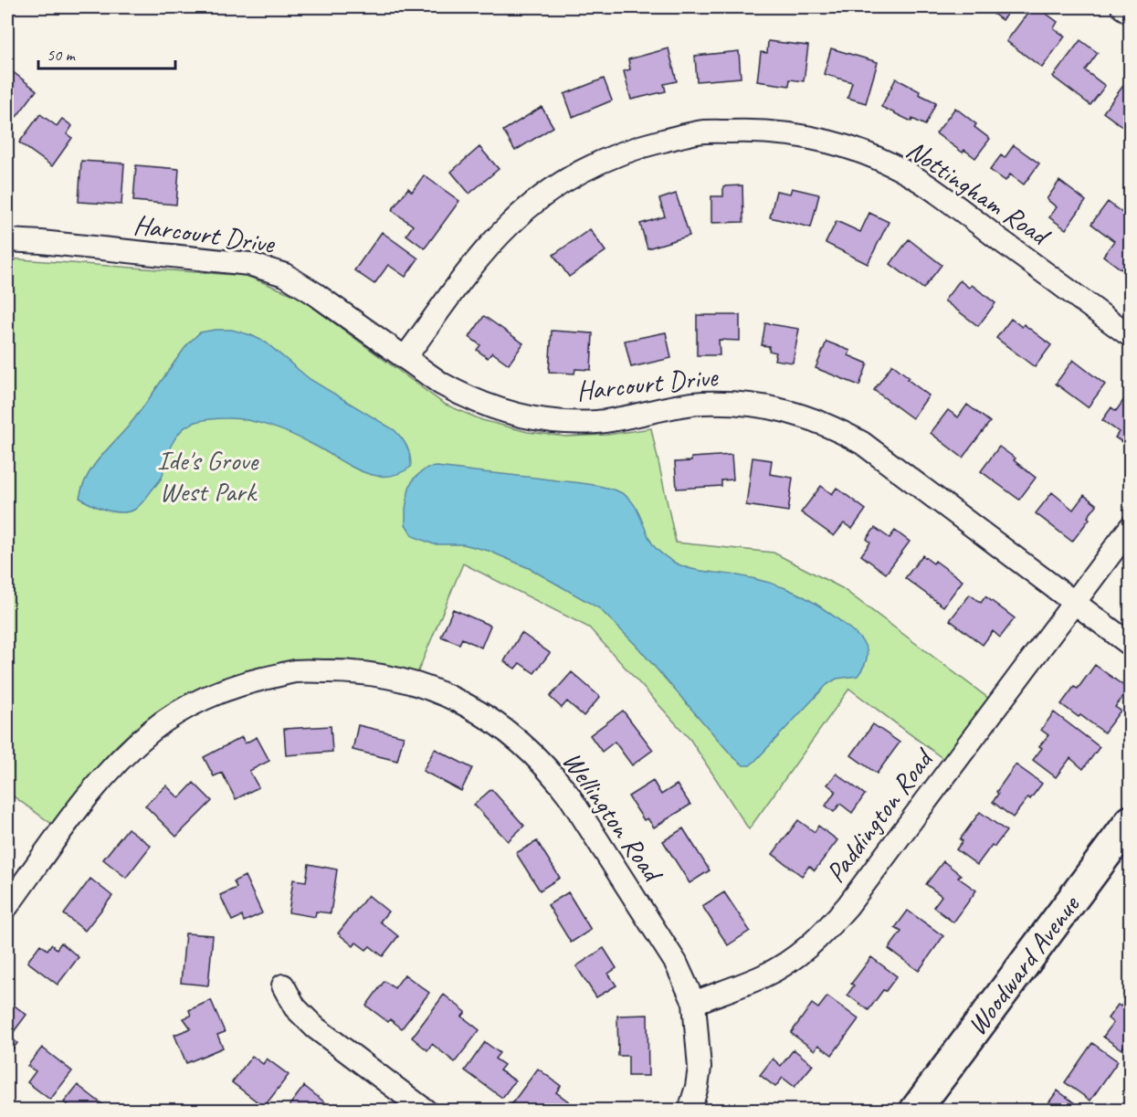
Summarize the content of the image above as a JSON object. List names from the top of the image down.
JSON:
{
  "streets": {
    "main road": ["Woodward Avenue"],
    "street": [
      "Nottingham Road",
      "Harcourt Drive",
      "Wellington Road",
      "Paddington Road"
    ]
  },
  "crossings": [
    ["Nottingham Road", "Harcourt Drive"],
    ["Harcourt Drive", "Paddington Road"],
    ["Wellington Road", "Paddington Road"]
  ],
  "parks": ["Ide's Grove West Park"],
  "scale_bar": "50 m"
}
